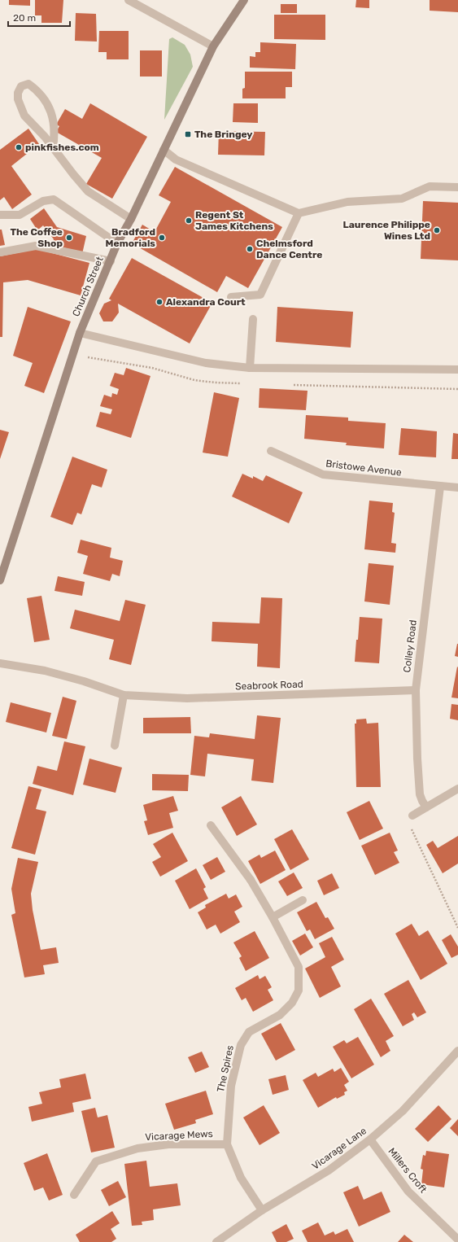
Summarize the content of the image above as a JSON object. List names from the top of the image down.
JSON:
{
  "streets": {
    "street": [
      "Church Street",
      "Bristowe Avenue",
      "Colley Road",
      "Seabrook Road",
      "The Spires",
      "Vicarage Mews",
      "Vicarage Lane",
      "Millers Croft"
    ]
  },
  "crossings": [
    ["Bristowe Avenue", "Colley Road"],
    ["Colley Road", "Seabrook Road"],
    ["The Spires", "Vicarage Mews"],
    ["The Spires", "Vicarage Lane"],
    ["Vicarage Lane", "Millers Croft"]
  ],
  "places": {
    "transit": ["The Bringey"],
    "other": [
      "pinkfishes.com",
      "Regent St James Kitchens",
      "Laurence Philippe Wines Ltd",
      "The Coffee Shop",
      "Bradford Memorials",
      "Chelmsford Dance Centre",
      "Alexandra Court"
    ]
  },
  "scale_bar": "20 m"
}
